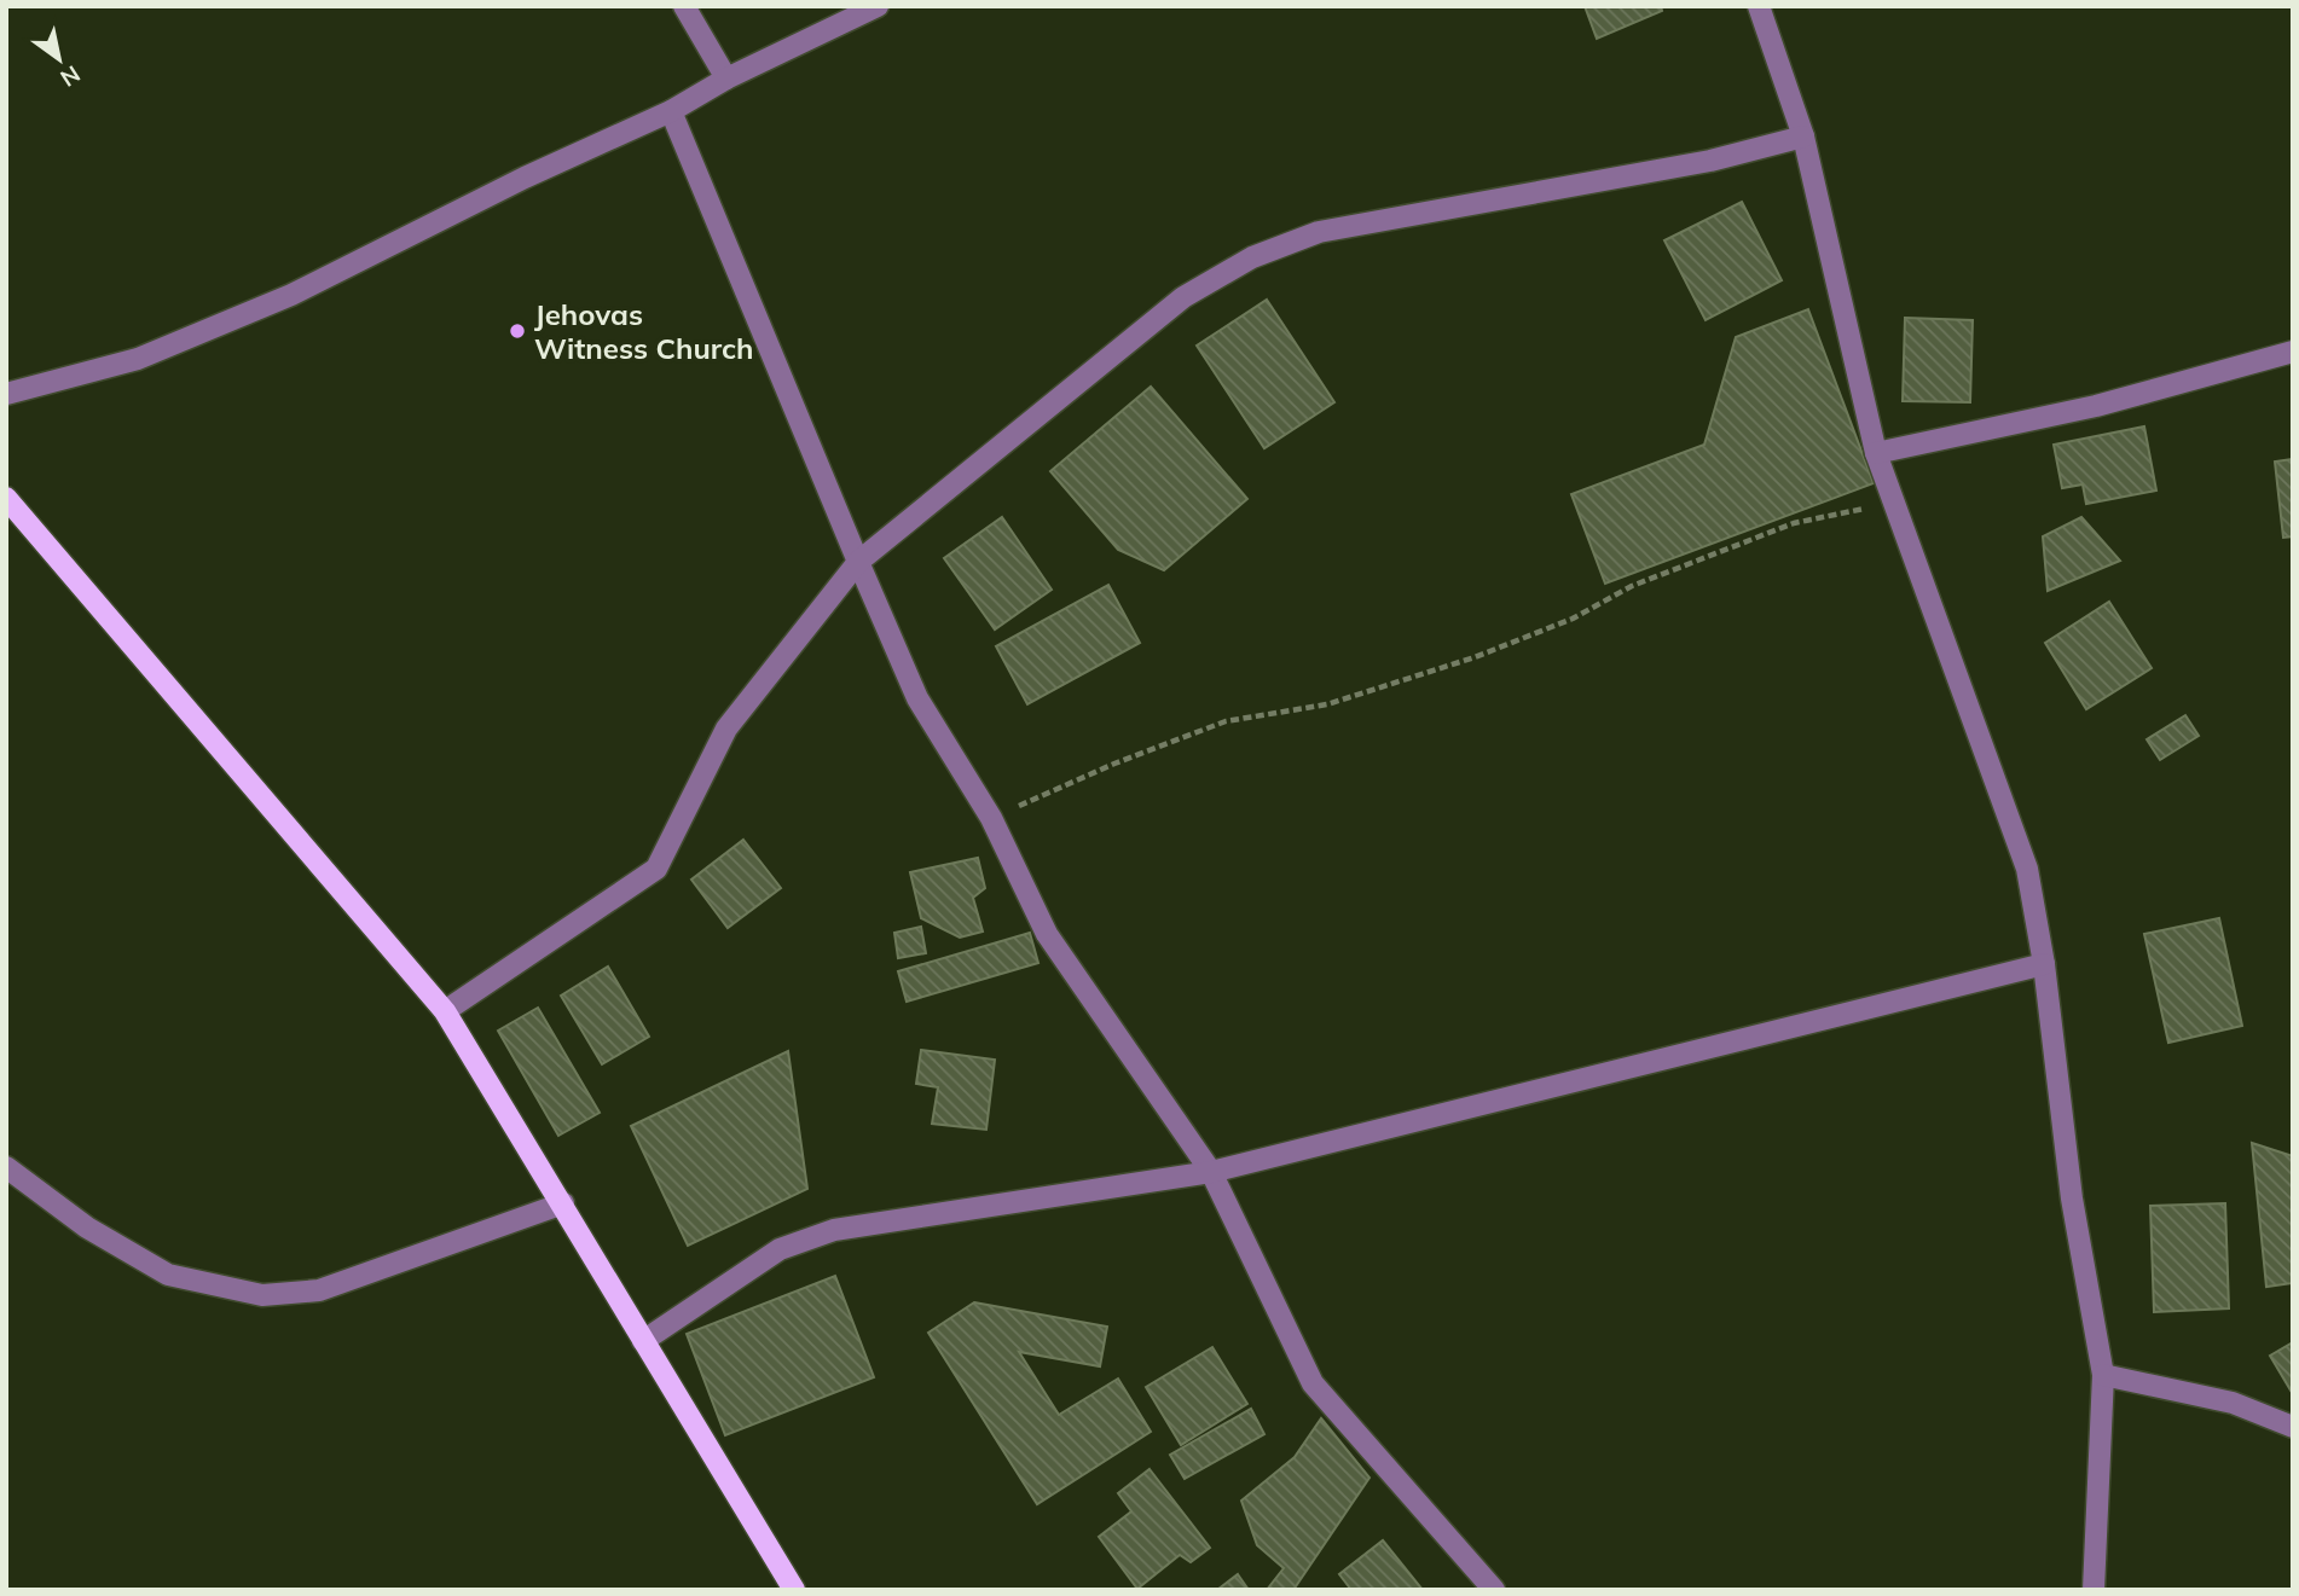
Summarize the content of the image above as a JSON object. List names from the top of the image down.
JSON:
{
  "places": ["Jehovas Witness Church"],
  "north": "bottom right"
}
